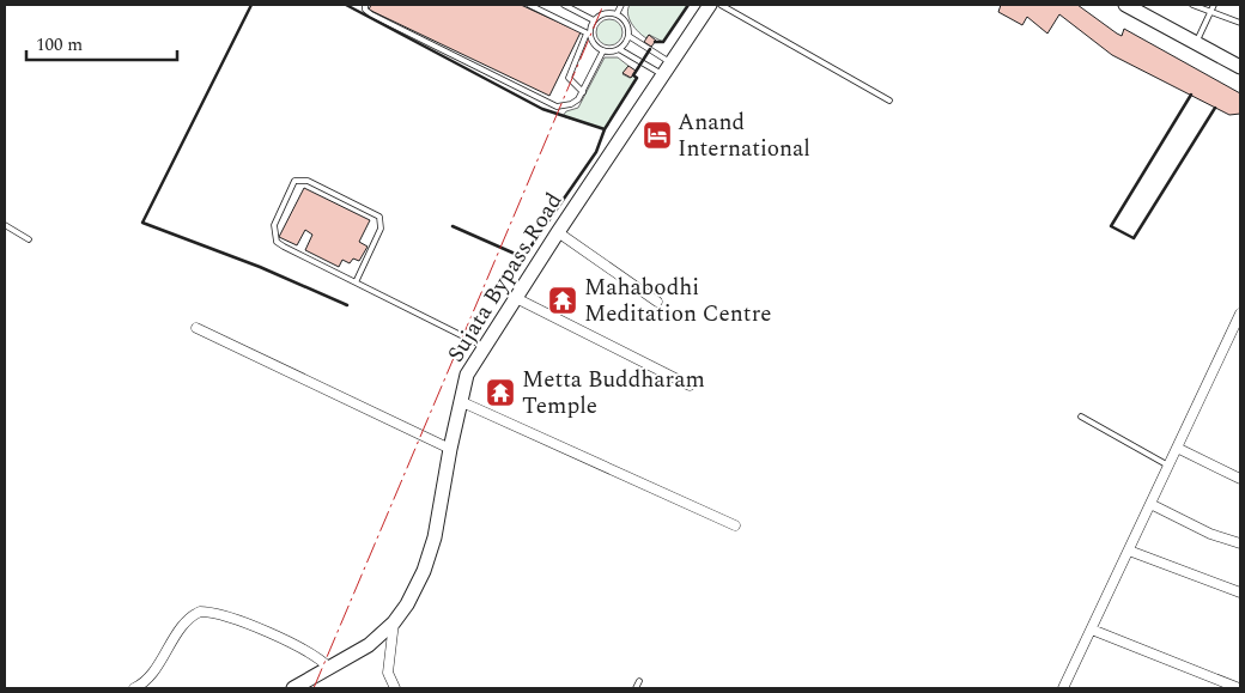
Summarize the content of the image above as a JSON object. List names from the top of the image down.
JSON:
{
  "streets": {
    "street": ["Sujata Bypass Road"]
  },
  "places": {
    "hotel": ["Anand International"],
    "temple": ["Mahabodhi Meditation Centre", "Metta Buddharam Temple"]
  },
  "scale_bar": "100 m"
}
